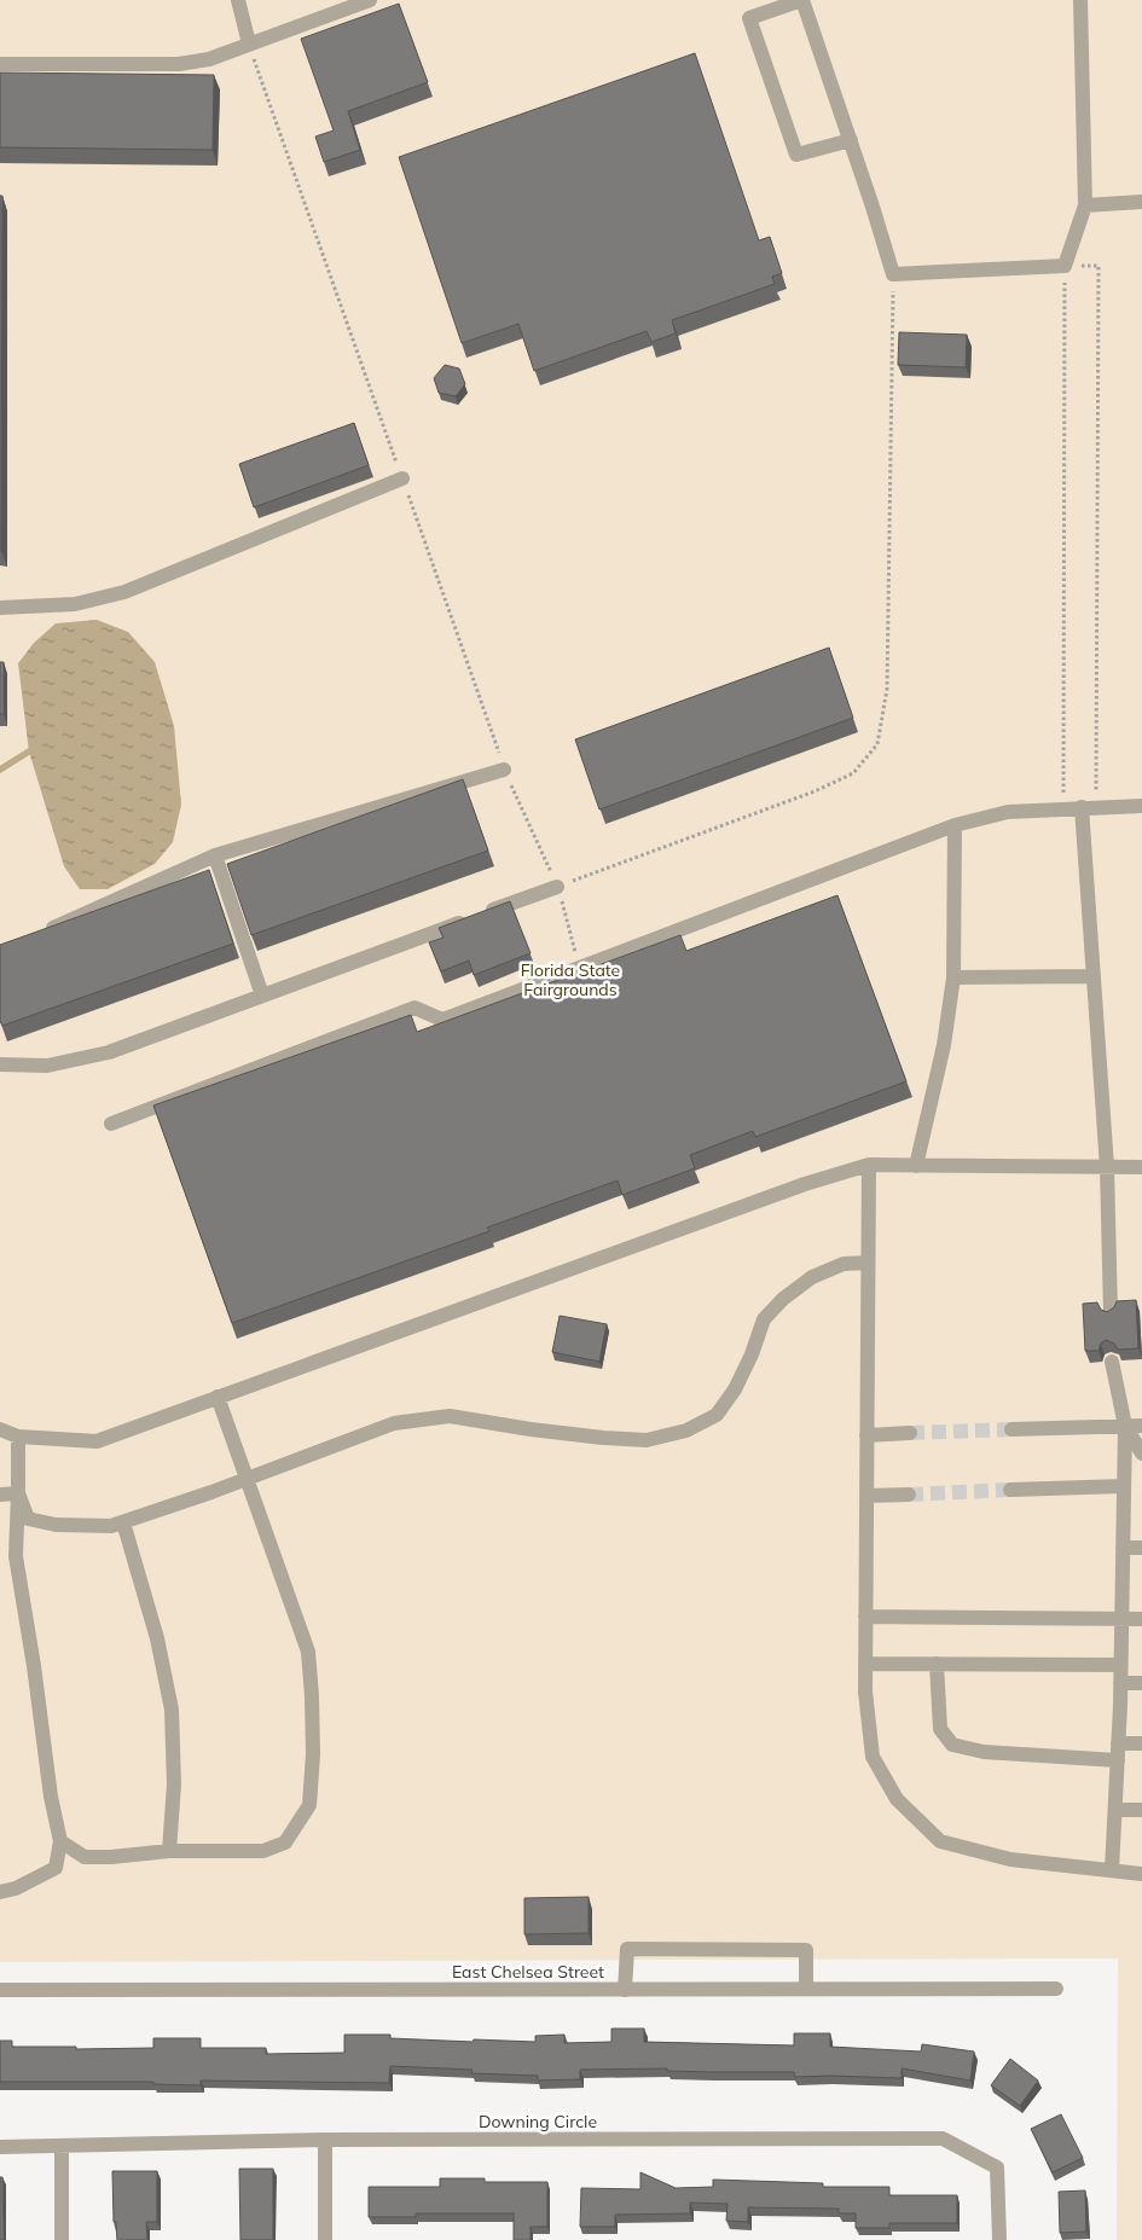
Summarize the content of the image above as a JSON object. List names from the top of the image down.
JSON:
{
  "streets": {
    "street": ["East Chelsea Street", "Downing Circle"]
  },
  "parks": ["Florida State Fairgrounds"]
}
